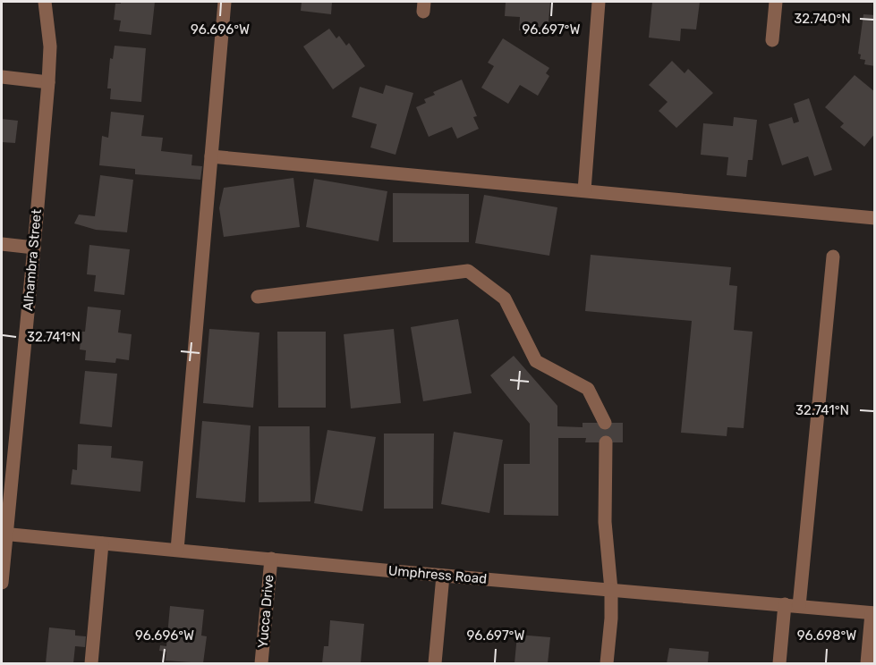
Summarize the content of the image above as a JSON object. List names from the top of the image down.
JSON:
{
  "streets": {
    "street": ["Alhambra Street", "Umphress Road", "Yucca Drive"]
  },
  "crossings": [
    ["Alhambra Street", "Umphress Road"],
    ["Umphress Road", "Yucca Drive"]
  ],
  "coordinates": [
    "32.740°N",
    "96.696°W",
    "96.697°W",
    "32.741°N",
    "96.698°W"
  ]
}
